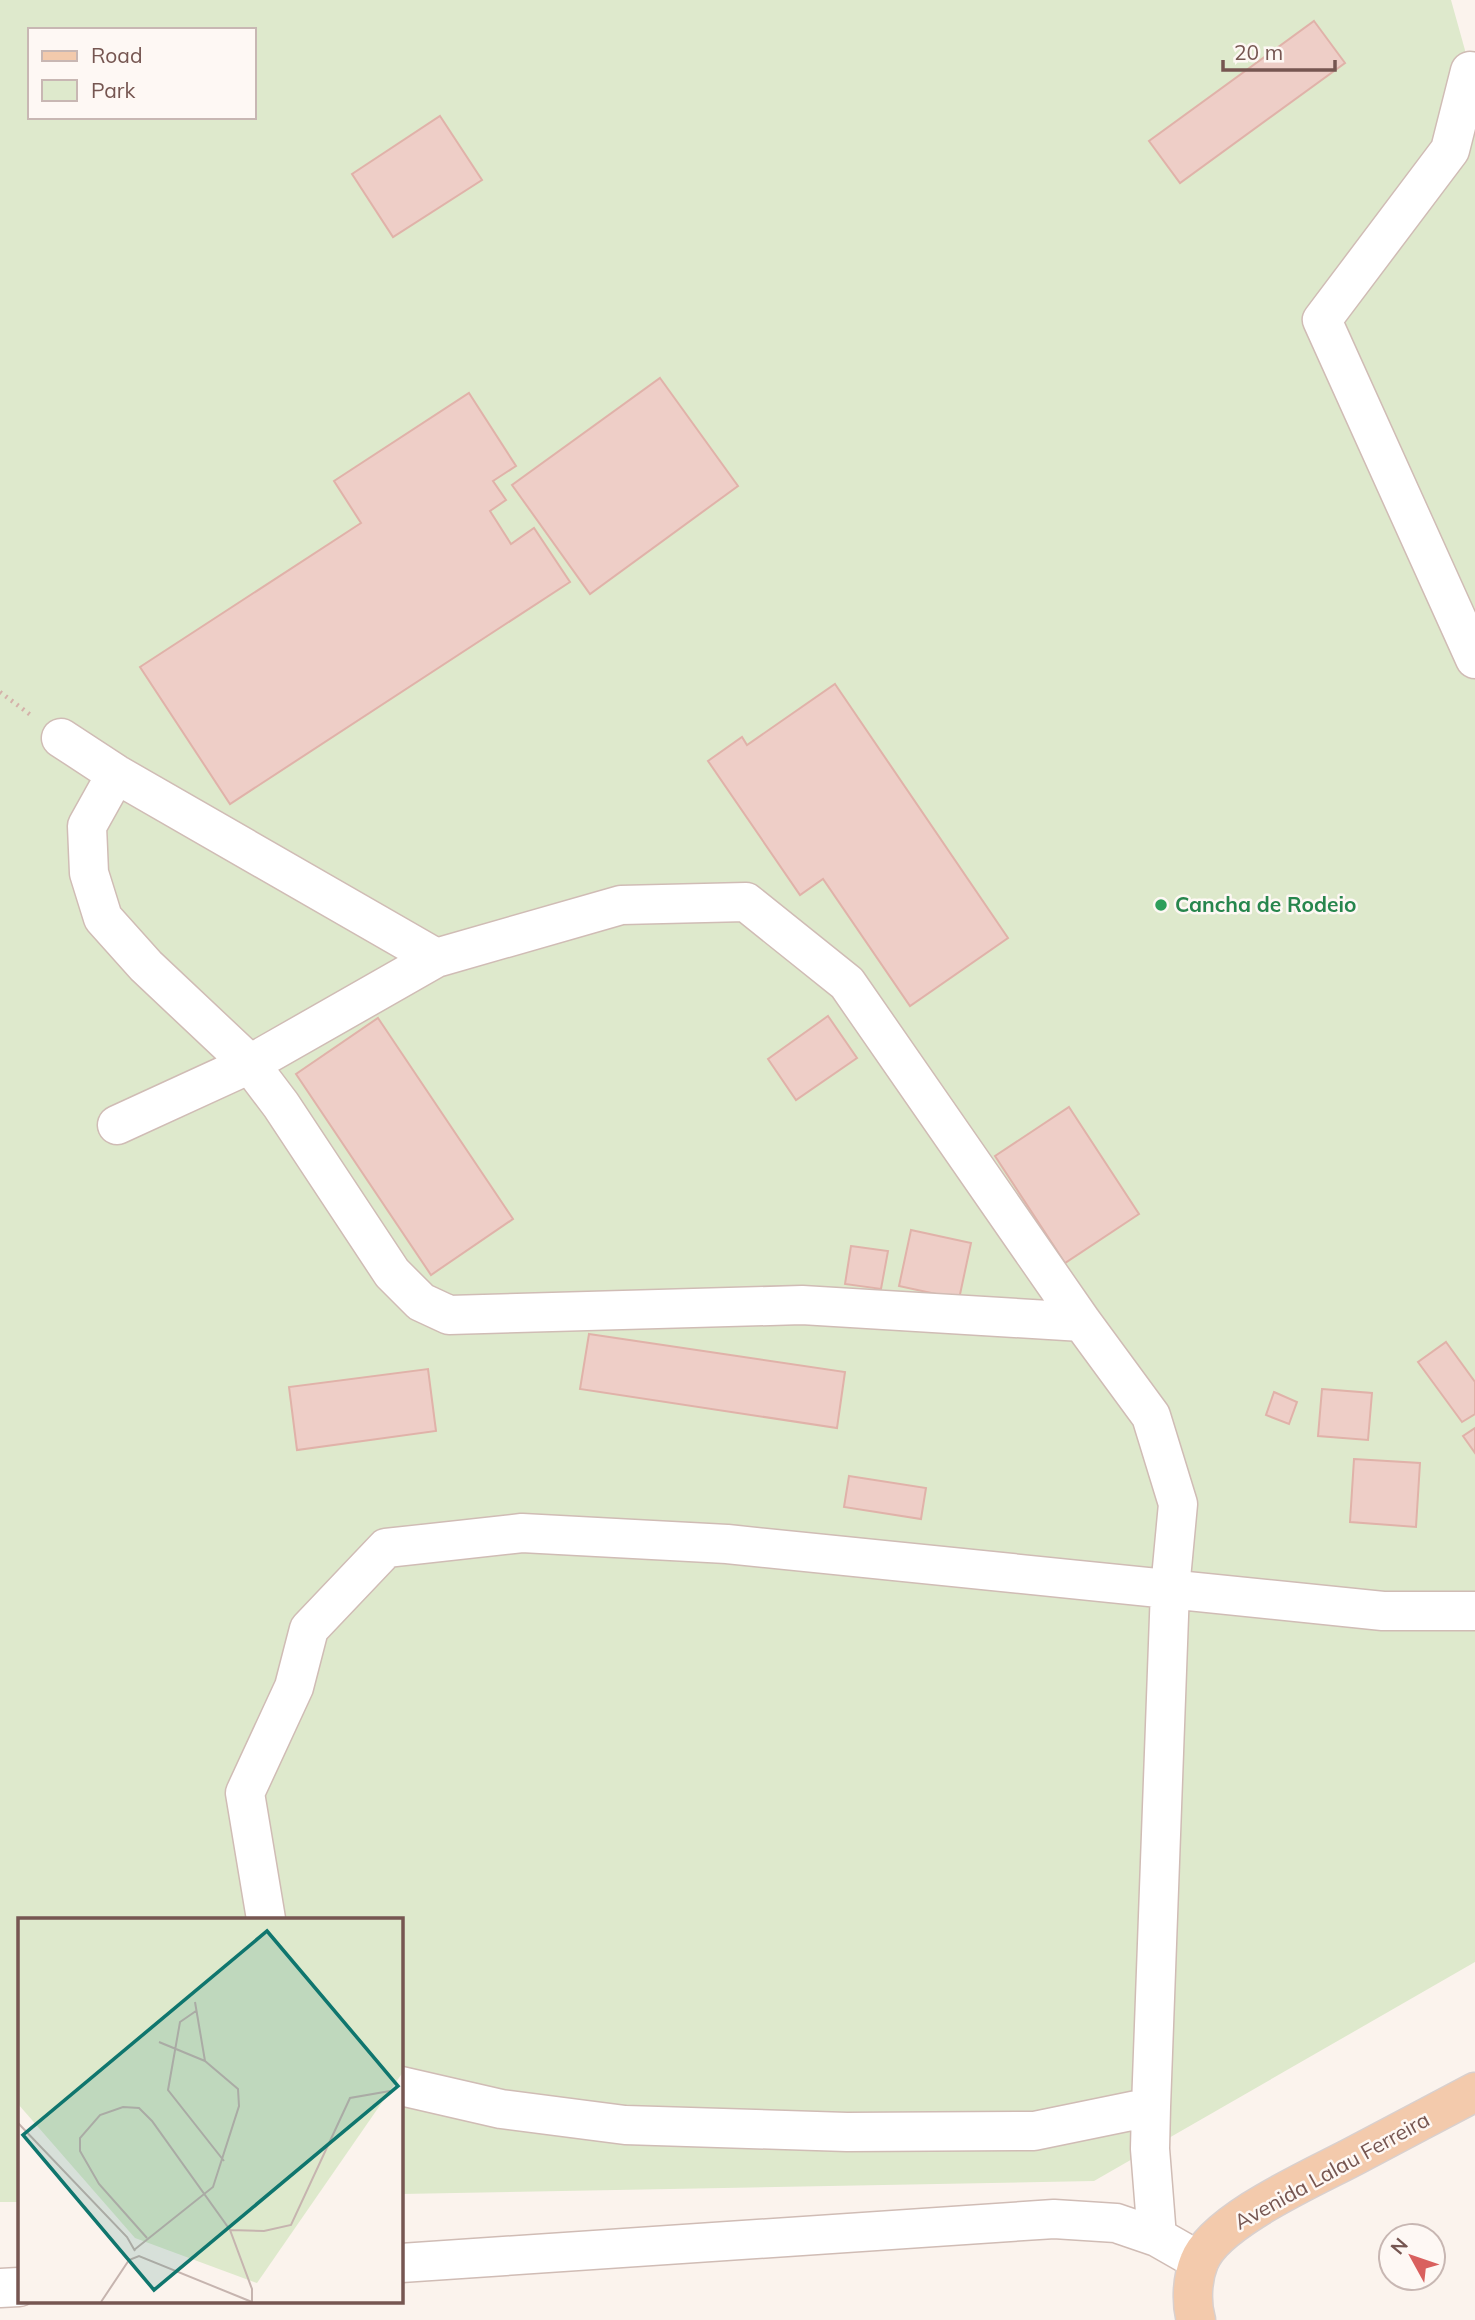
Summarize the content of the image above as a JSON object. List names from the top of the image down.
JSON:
{
  "streets": {
    "main road": ["Avenida Lalau Ferreira"]
  },
  "places": ["Cancha de Rodeio"],
  "legend": ["Road", "Park"],
  "scale_bar": "20 m",
  "north": "top left"
}
